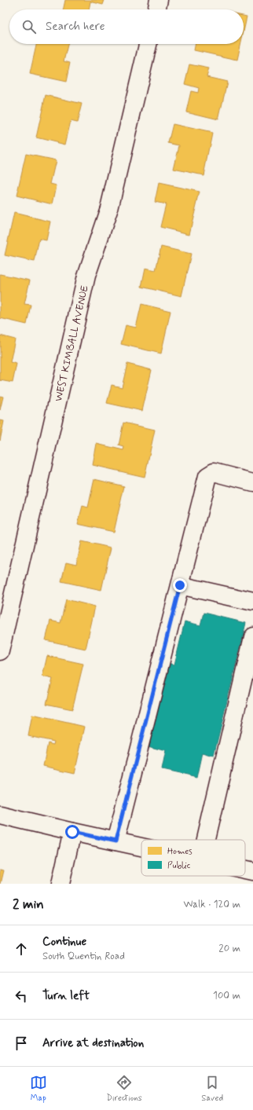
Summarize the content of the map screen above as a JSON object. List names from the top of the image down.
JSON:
{
  "streets": {
    "street": ["WEST KIMBALL AVENUE"]
  },
  "legend": ["Homes", "Public"],
  "page": {
    "search": "Search here",
    "heading": ["2 min", "Walk · 120 m"],
    "list": [
      ["Continue", "South Quentin Road", "20 m"],
      ["Turn left", "100 m"],
      "Arrive at destination"
    ],
    "nav": ["Map", "Directions", "Saved"]
  }
}
